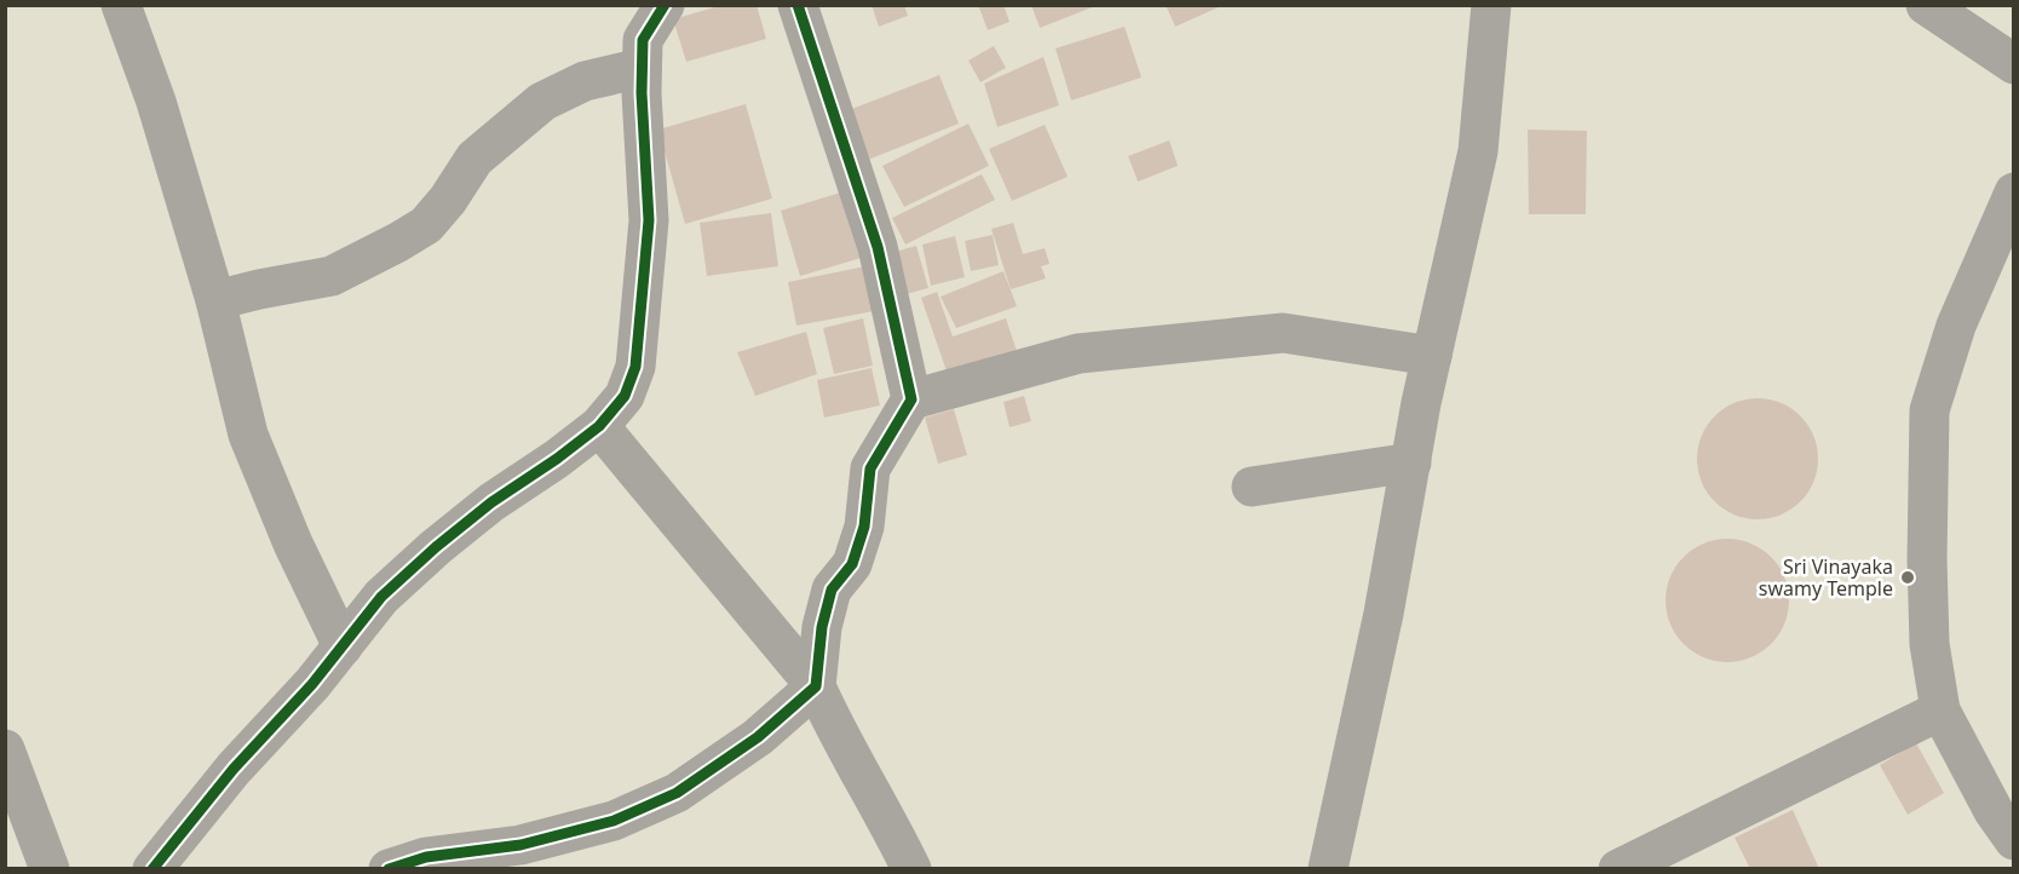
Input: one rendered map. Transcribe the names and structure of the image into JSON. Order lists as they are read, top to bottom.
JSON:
{
  "places": ["Sri Vinayaka swamy Temple"]
}
